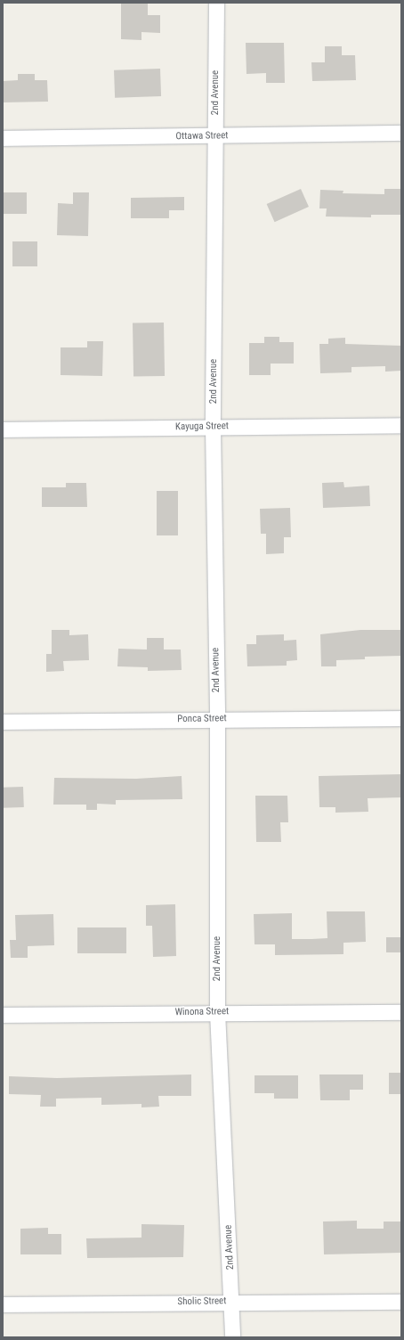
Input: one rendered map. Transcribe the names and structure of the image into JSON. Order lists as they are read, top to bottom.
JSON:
{
  "streets": {
    "street": [
      "2nd Avenue",
      "Ottawa Street",
      "Kayuga Street",
      "Ponca Street",
      "Winona Street",
      "Sholic Street"
    ]
  },
  "crossings": [
    ["2nd Avenue", "Ottawa Street"],
    ["2nd Avenue", "Kayuga Street"],
    ["2nd Avenue", "Ponca Street"],
    ["2nd Avenue", "Winona Street"],
    ["2nd Avenue", "Sholic Street"]
  ]
}
